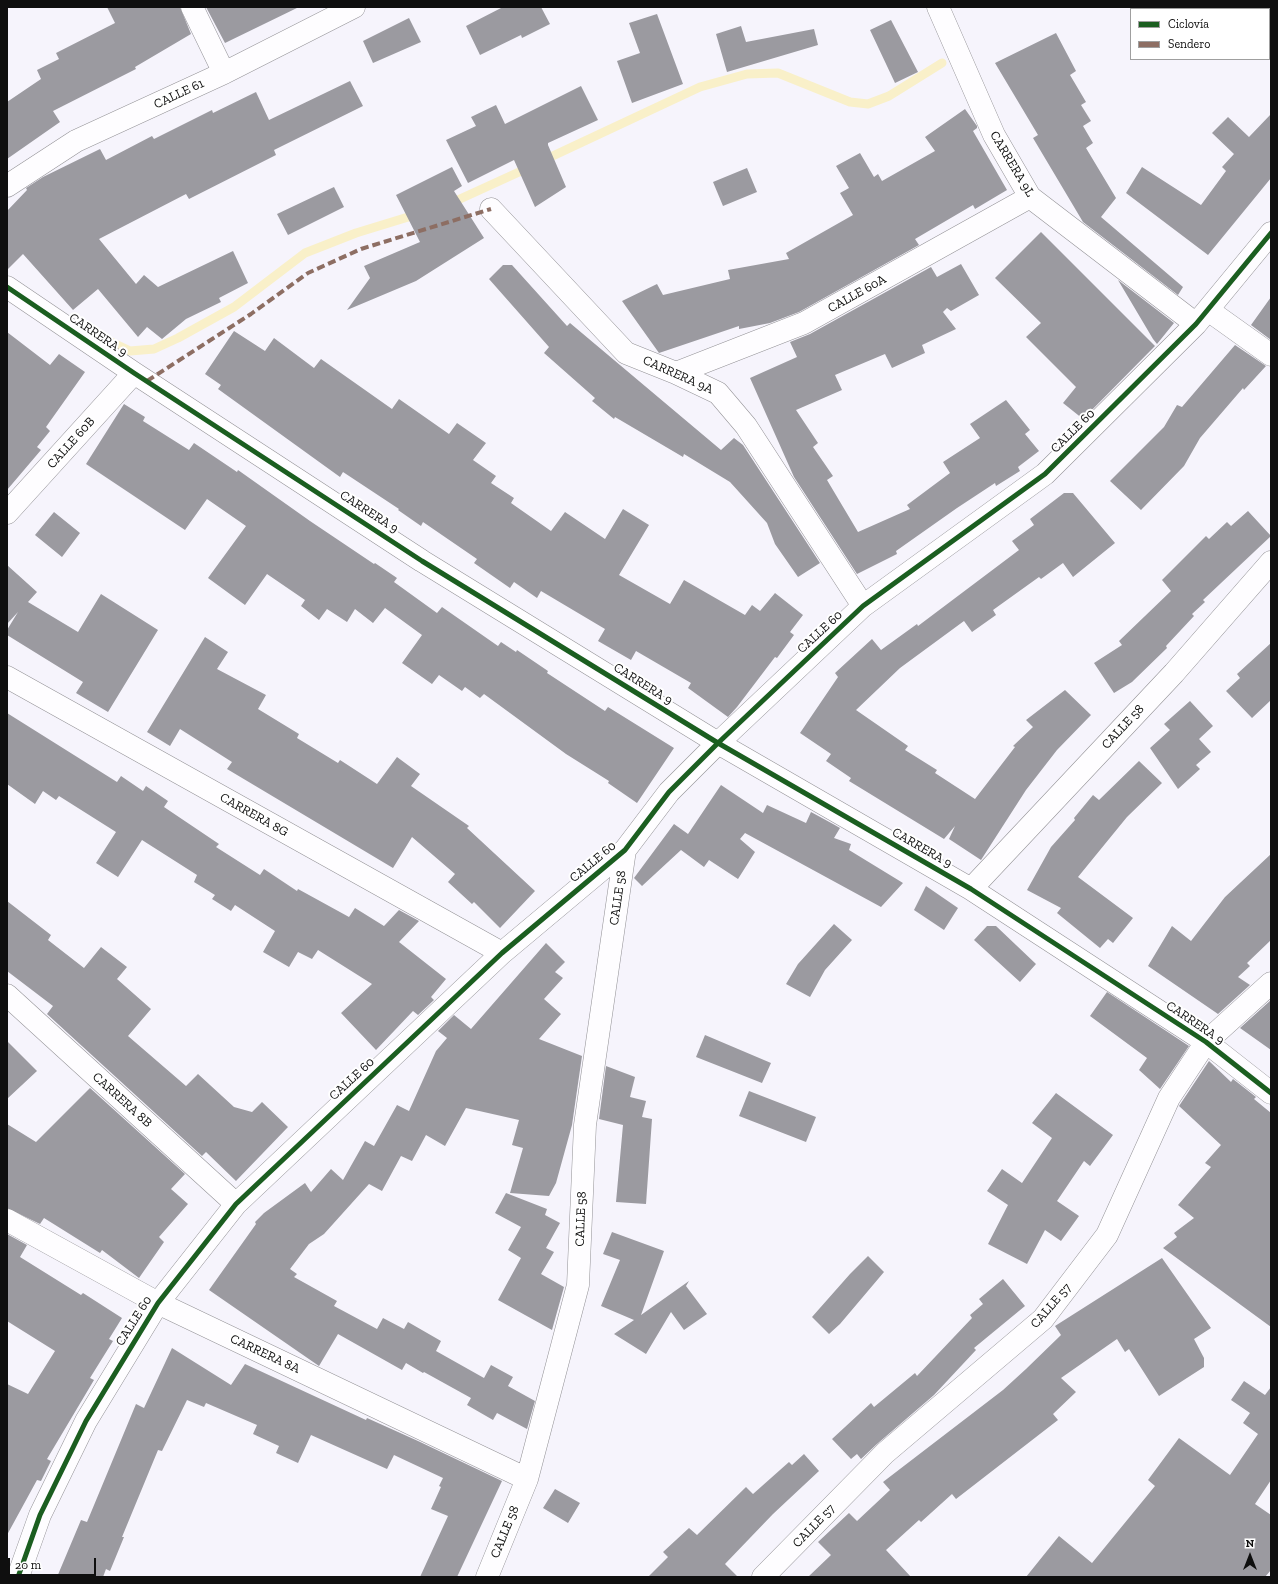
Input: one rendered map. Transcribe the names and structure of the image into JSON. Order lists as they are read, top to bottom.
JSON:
{
  "streets": {
    "street": [
      "CALLE 61",
      "CARRERA 9L",
      "CALLE 60A",
      "CARRERA 9",
      "CARRERA 9A",
      "CALLE 60",
      "CALLE 60B",
      "CALLE 58",
      "CARRERA 8G",
      "CARRERA 8B",
      "CALLE 57",
      "CARRERA 8A"
    ]
  },
  "crossings": [
    ["CARRERA 9L", "CALLE 60A"],
    ["CARRERA 9L", "CALLE 60"],
    ["CALLE 60A", "CARRERA 9A"],
    ["CARRERA 9", "CALLE 60"],
    ["CARRERA 9", "CALLE 60B"],
    ["CARRERA 9", "CALLE 58"],
    ["CARRERA 9", "CALLE 57"],
    ["CARRERA 9A", "CALLE 60"],
    ["CALLE 60", "CALLE 58"],
    ["CALLE 60", "CARRERA 8G"],
    ["CALLE 60", "CARRERA 8B"],
    ["CALLE 60", "CARRERA 8A"],
    ["CALLE 58", "CARRERA 8A"]
  ],
  "legend": ["Ciclovía", "Sendero"],
  "scale_bar": "20 m",
  "north": "top"
}
